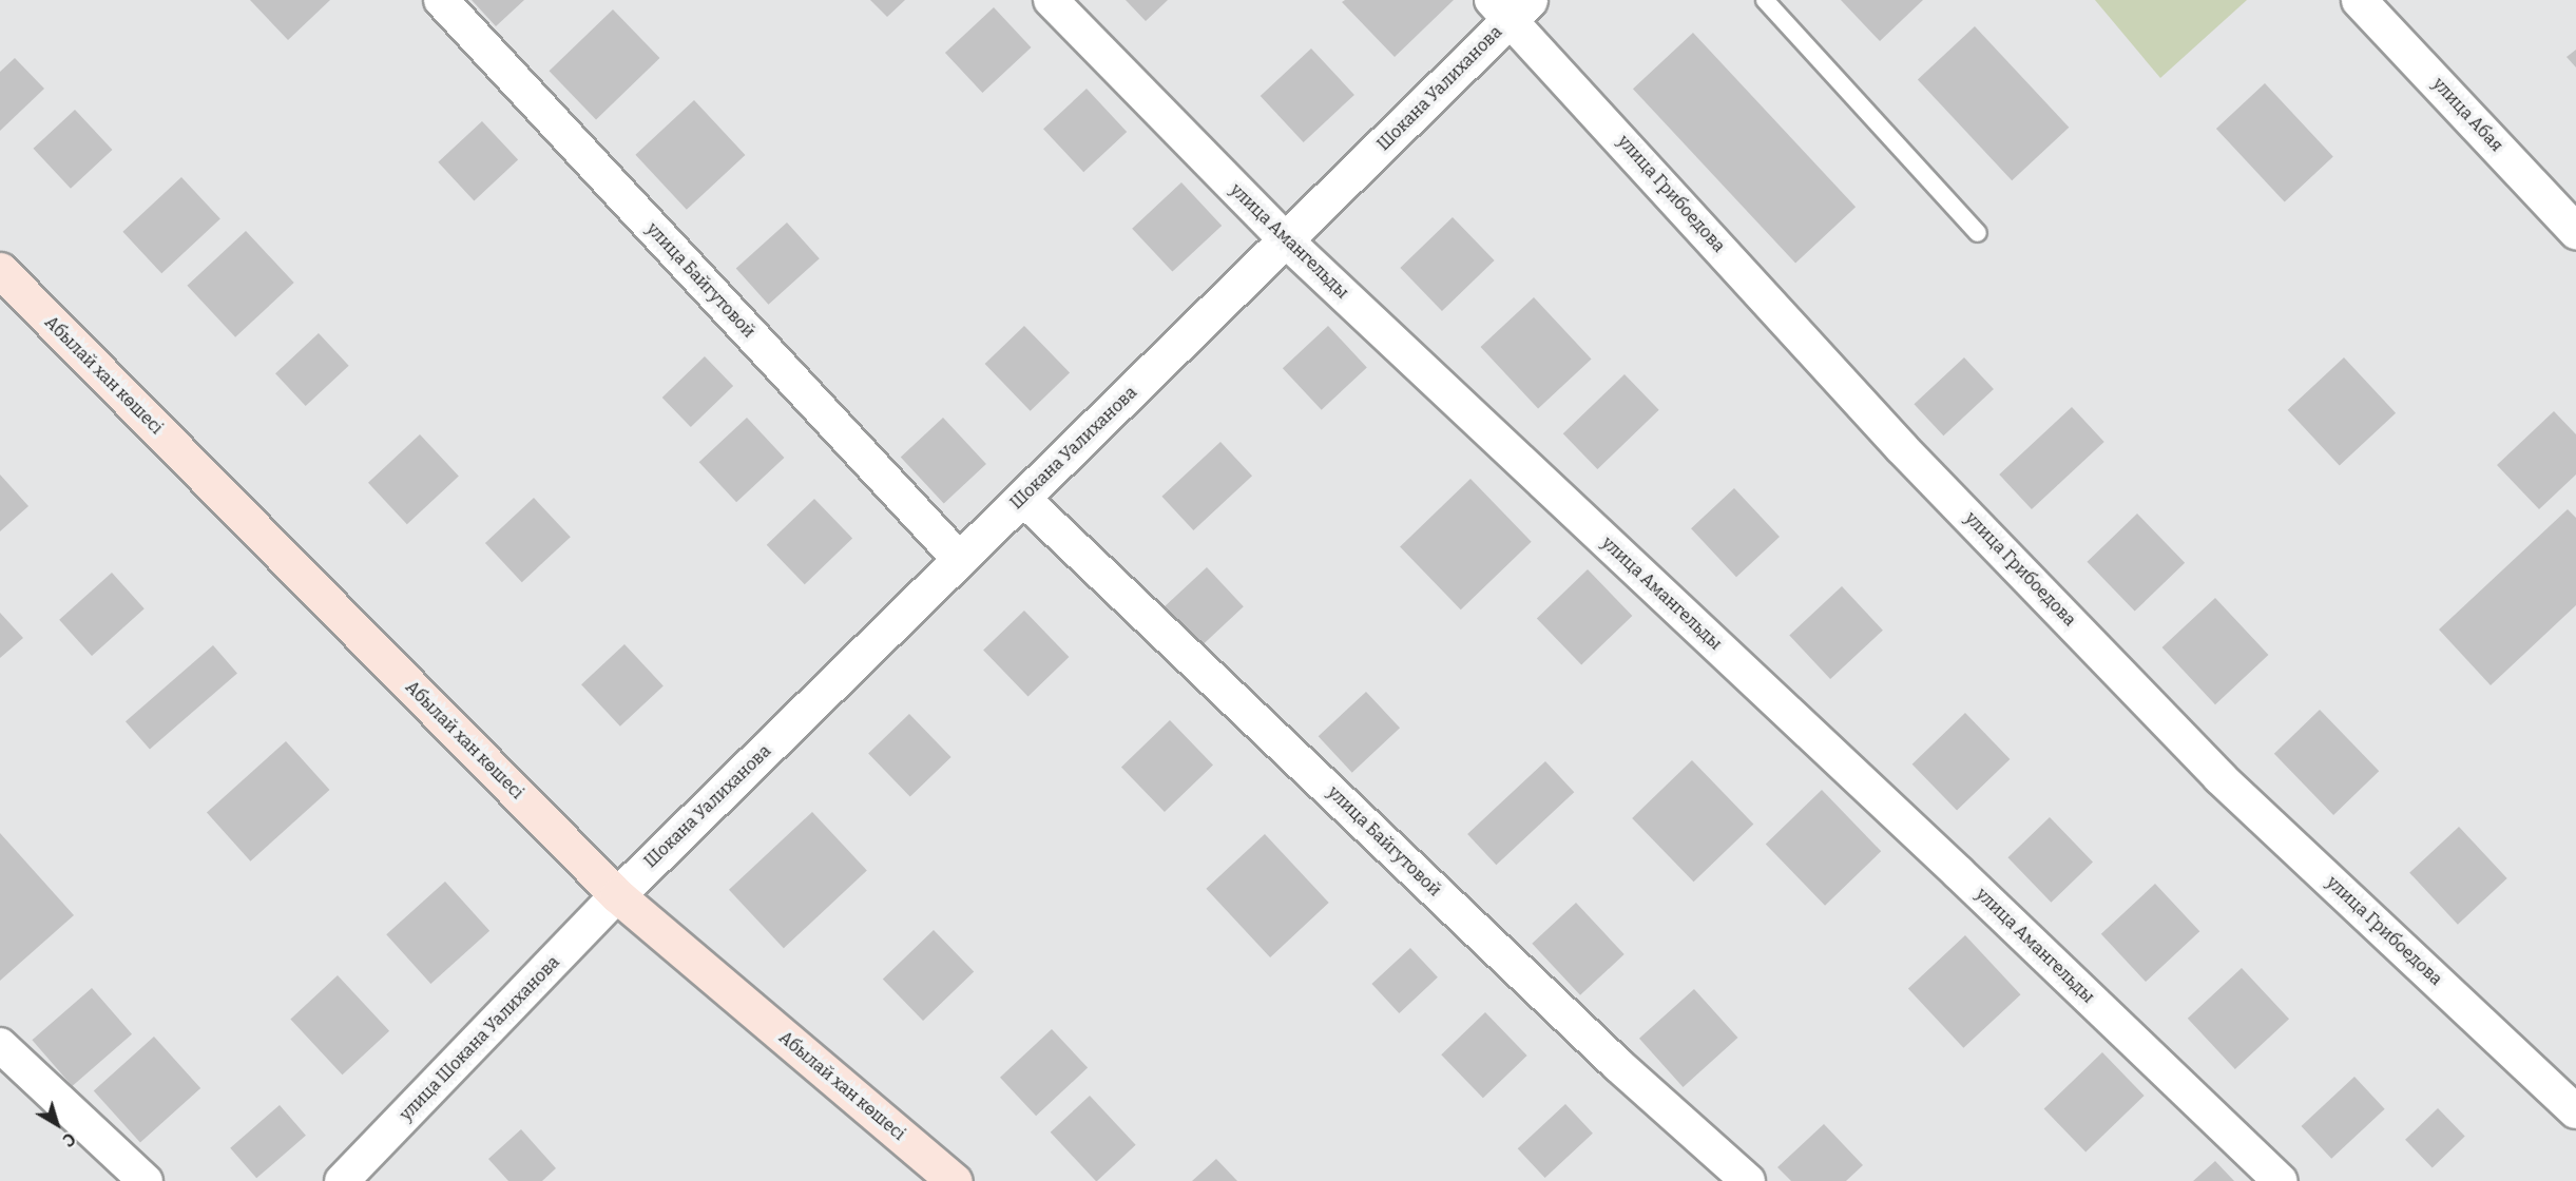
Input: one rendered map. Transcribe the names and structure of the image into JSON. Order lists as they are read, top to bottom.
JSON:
{
  "streets": {
    "main road": ["Абылай хан көшесі"],
    "street": [
      "Шокана Уалиханова",
      "улица Абая",
      "улица Грибоедова",
      "улица Амангельды",
      "улица Байгутовой",
      "улица Шокана Уалиханова"
    ]
  },
  "crossings": [
    ["Шокана Уалиханова", "улица Грибоедова"],
    ["Шокана Уалиханова", "улица Амангельды"],
    ["Шокана Уалиханова", "улица Байгутовой"],
    ["Шокана Уалиханова", "Абылай хан көшесі"],
    ["Шокана Уалиханова", "улица Шокана Уалиханова"],
    ["Абылай хан көшесі", "улица Шокана Уалиханова"]
  ],
  "north": "bottom right"
}
